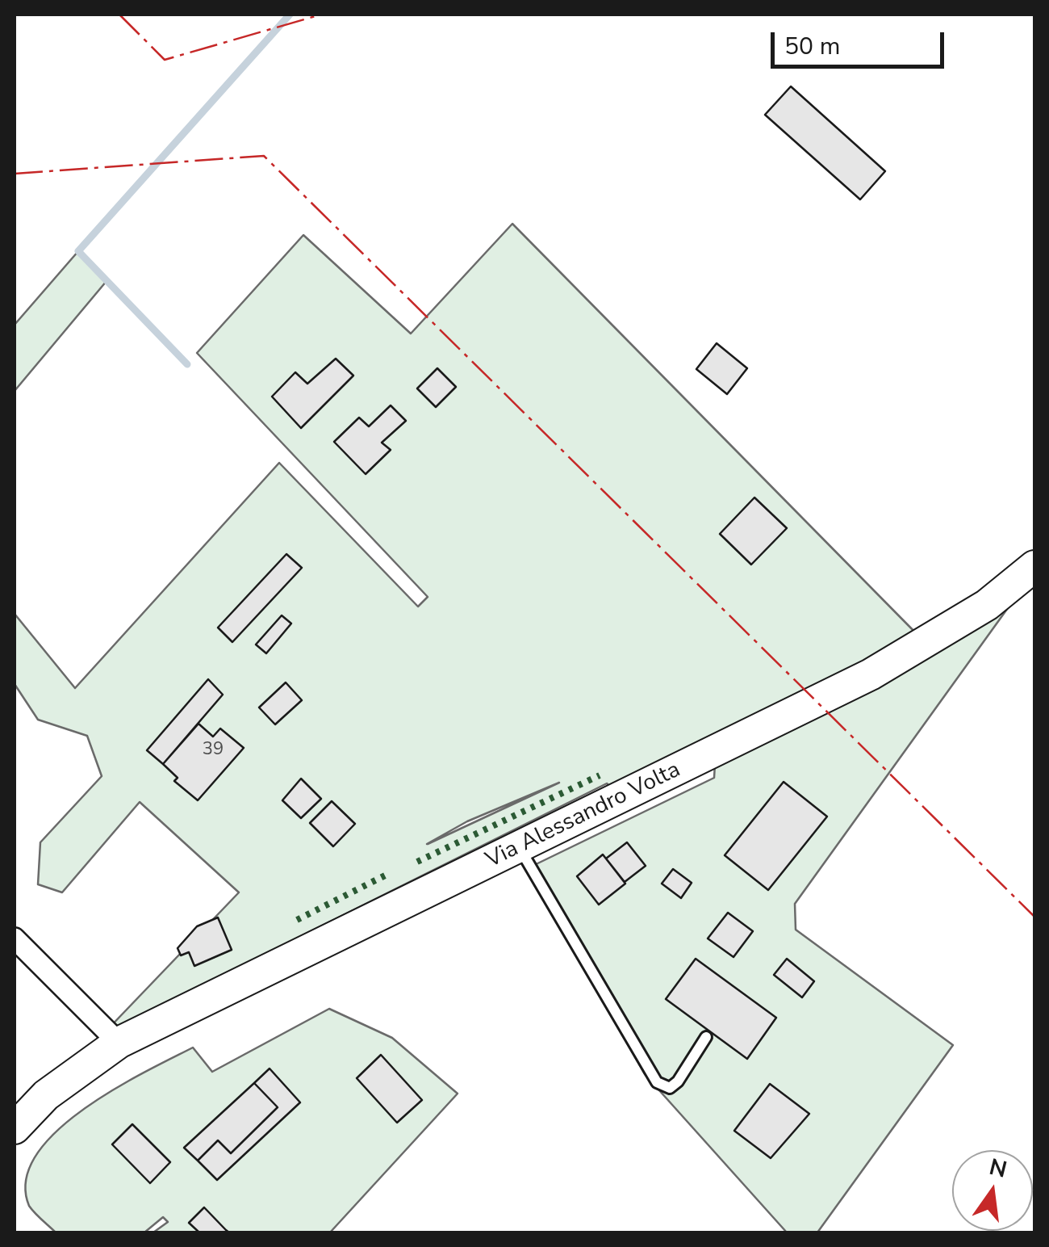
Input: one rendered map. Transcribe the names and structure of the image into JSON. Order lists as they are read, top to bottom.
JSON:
{
  "streets": {
    "street": ["Via Alessandro Volta"]
  },
  "house_numbers": ["39"],
  "scale_bar": "50 m",
  "north": "top"
}
